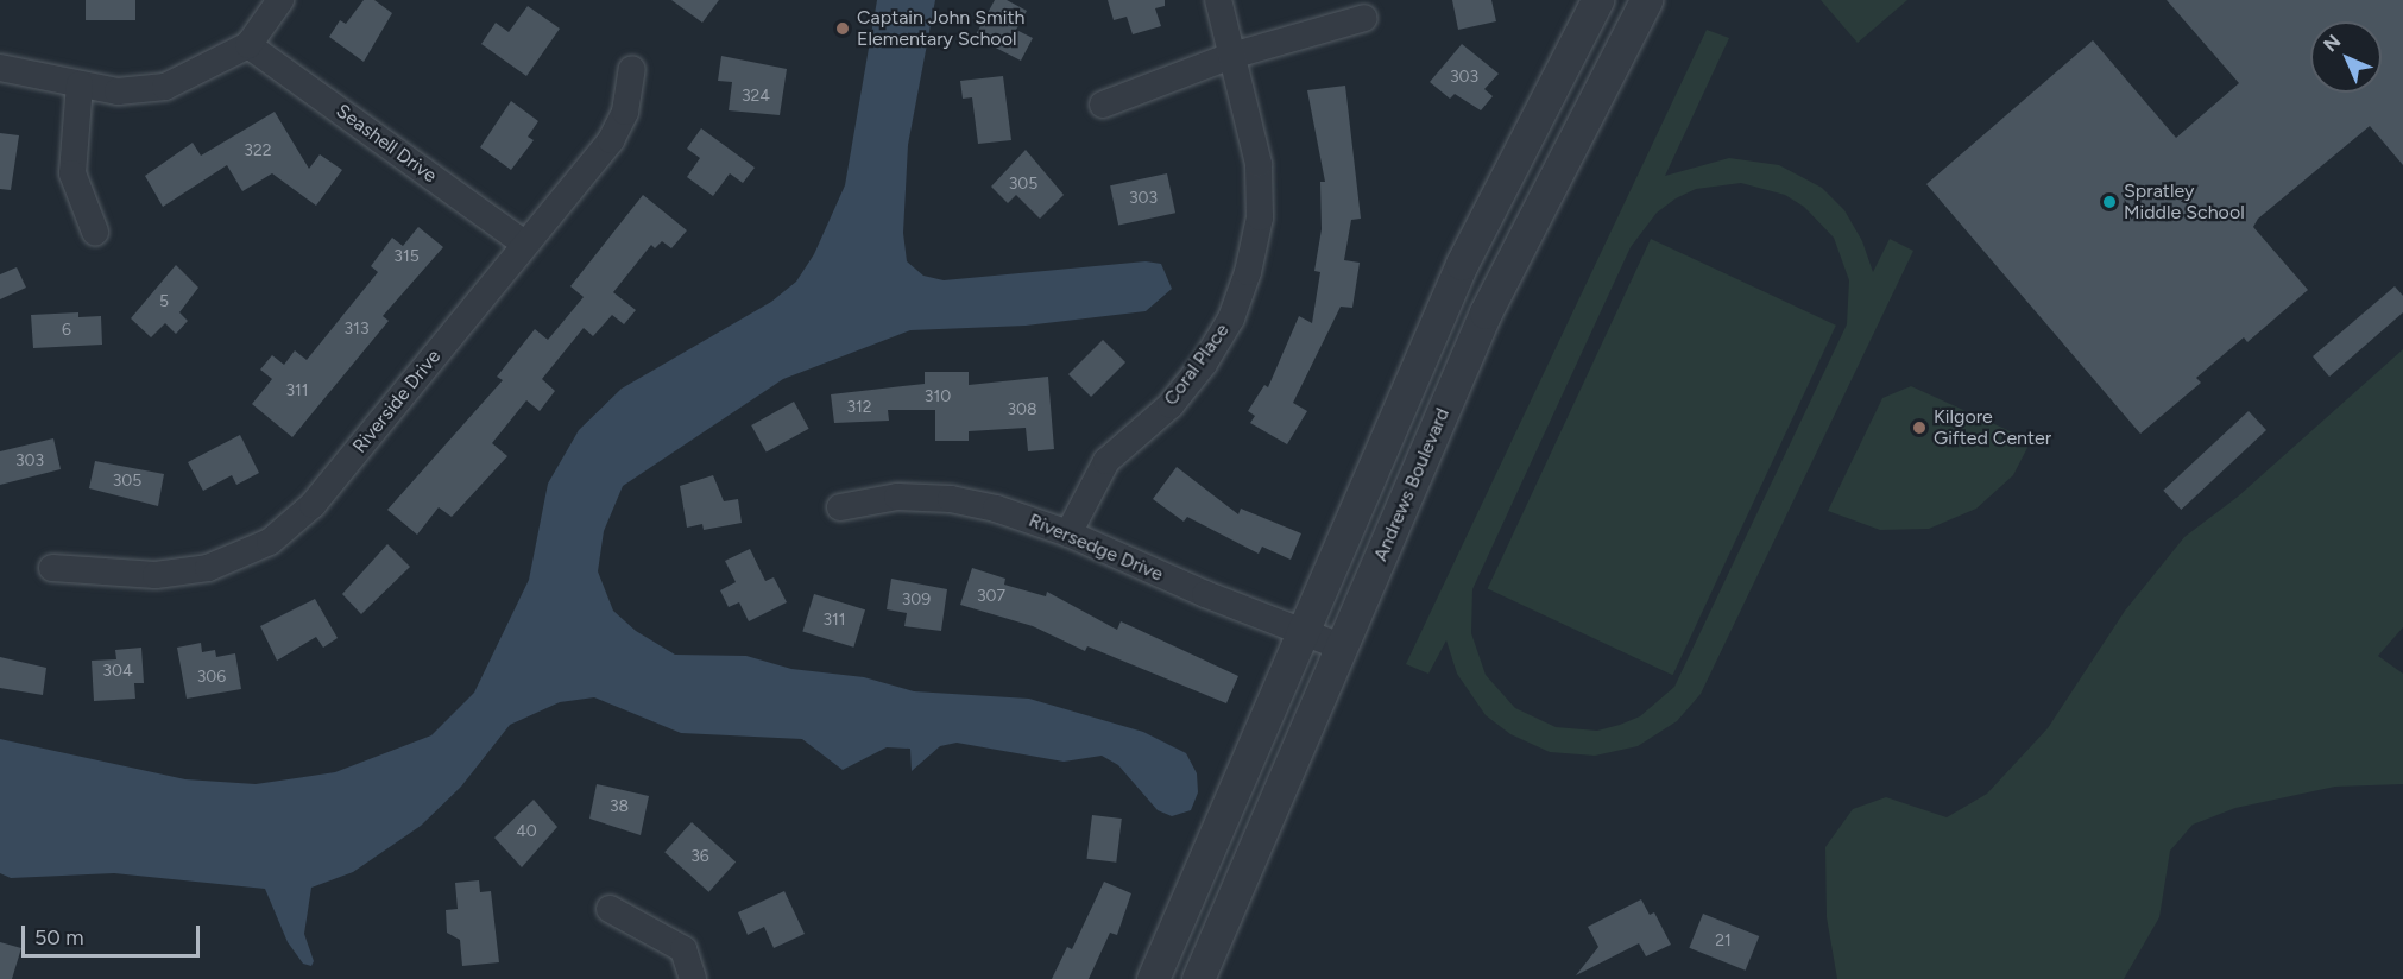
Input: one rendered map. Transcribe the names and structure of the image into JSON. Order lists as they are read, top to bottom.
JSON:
{
  "streets": {
    "street": [
      "Seashell Drive",
      "Coral Place",
      "Riverside Drive",
      "Andrews Boulevard",
      "Riversedge Drive"
    ]
  },
  "crossings": [
    ["Seashell Drive", "Riverside Drive"],
    ["Coral Place", "Riversedge Drive"],
    ["Andrews Boulevard", "Riversedge Drive"]
  ],
  "places": ["Captain John Smith Elementary School", "Spratley Middle School", "Kilgore Gifted Center"],
  "house_numbers": [
    "303",
    "324",
    "322",
    "305",
    "303",
    "315",
    "5",
    "313",
    "6",
    "311",
    "310",
    "312",
    "308",
    "303",
    "305",
    "307",
    "309",
    "311",
    "304",
    "306",
    "38",
    "40",
    "36",
    "21"
  ],
  "scale_bar": "50 m",
  "north": "top left"
}
